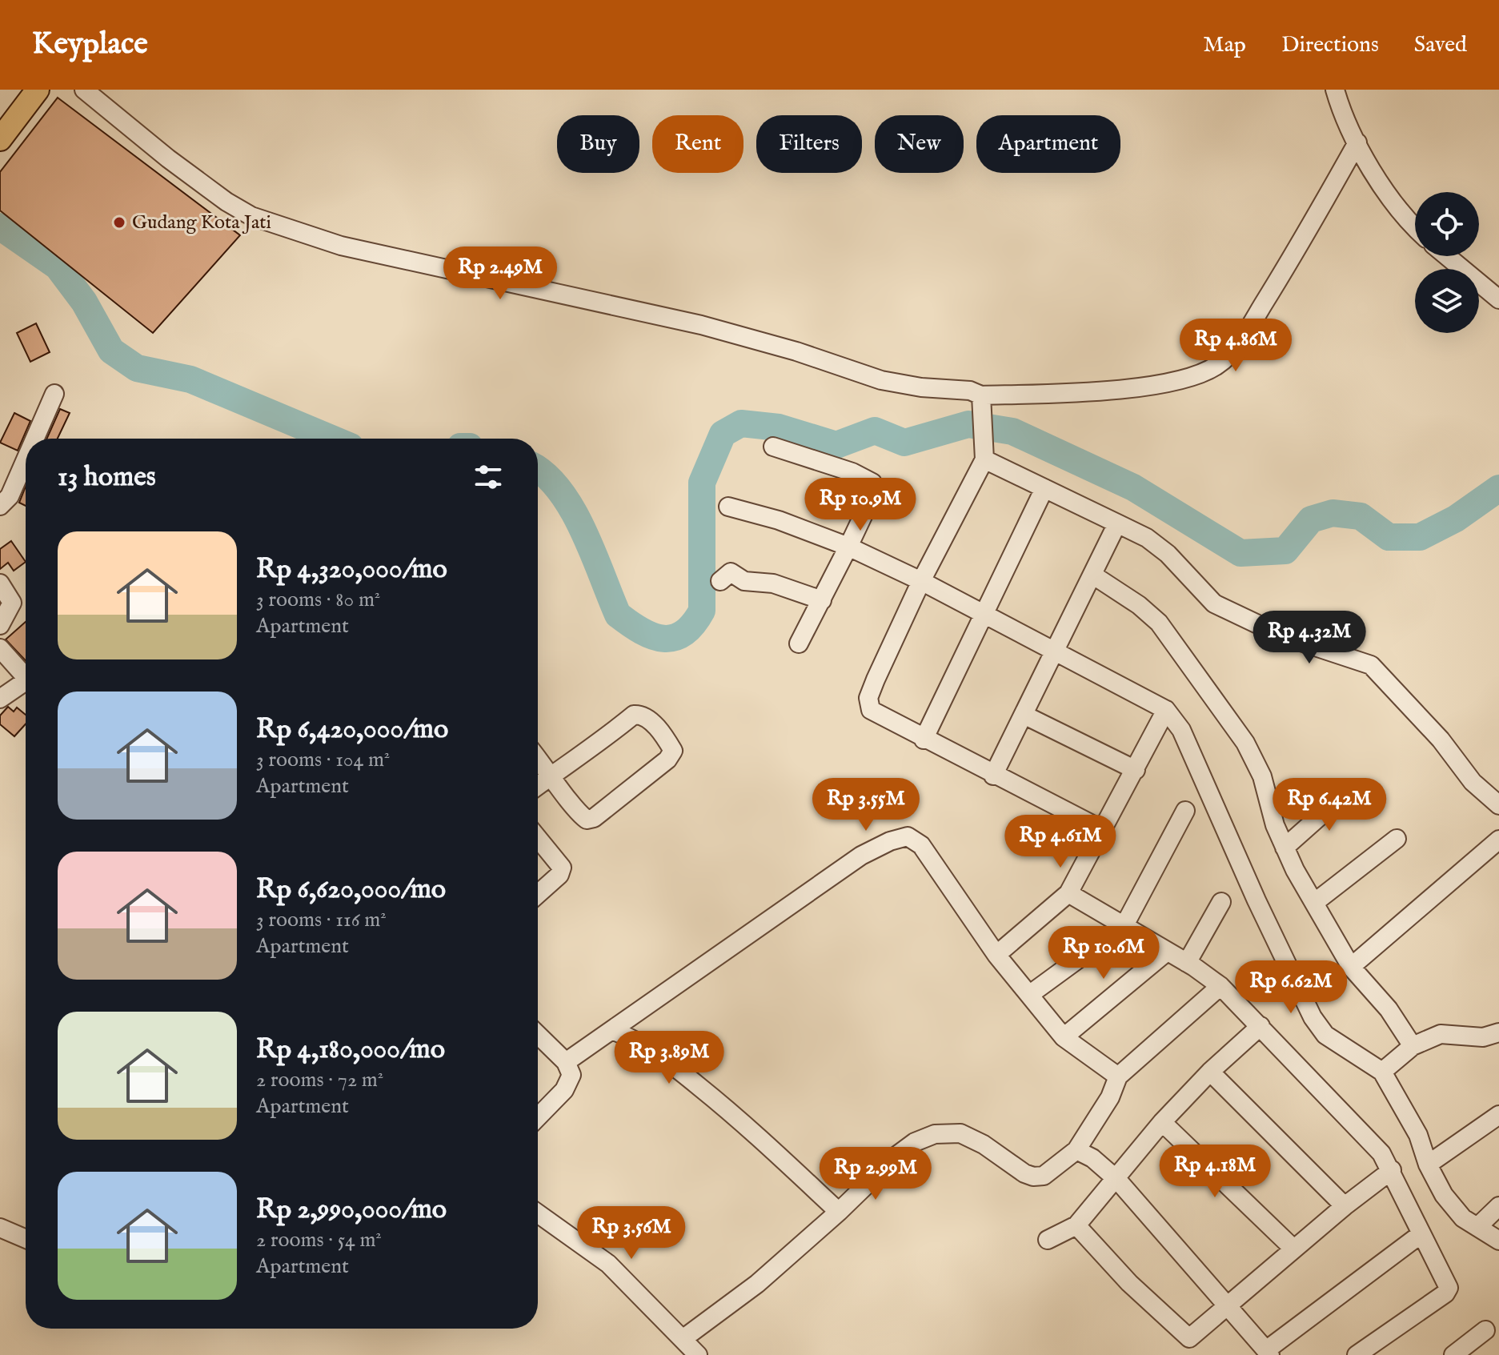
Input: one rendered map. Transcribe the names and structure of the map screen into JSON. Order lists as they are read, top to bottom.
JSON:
{
  "places": ["Gudang Kota Jati"],
  "page": {
    "header": "Keyplace",
    "nav": ["Map", "Directions", "Saved"],
    "chip": [
      "Buy",
      "Rent",
      "Filters",
      "New",
      "Apartment"
    ],
    "price": [
      "Rp 2.49M",
      "Rp 4.86M",
      "Rp 10.9M",
      "Rp 4.32M",
      "Rp 3.55M",
      "Rp 6.42M",
      "Rp 4.61M",
      "Rp 10.6M",
      "Rp 6.62M",
      "Rp 3.89M",
      "Rp 4.18M",
      "Rp 2.99M",
      "Rp 3.56M"
    ],
    "heading": "13 homes",
    "list": [
      {
        "name": "Rp 4,320,000/mo",
        "note": "3 rooms · 80 m² · Apartment"
      },
      {
        "name": "Rp 6,420,000/mo",
        "note": "3 rooms · 104 m² · Apartment"
      },
      {
        "name": "Rp 6,620,000/mo",
        "note": "3 rooms · 116 m² · Apartment"
      },
      {
        "name": "Rp 4,180,000/mo",
        "note": "2 rooms · 72 m² · Apartment"
      },
      {
        "name": "Rp 2,990,000/mo",
        "note": "2 rooms · 54 m² · Apartment"
      }
    ]
  }
}
